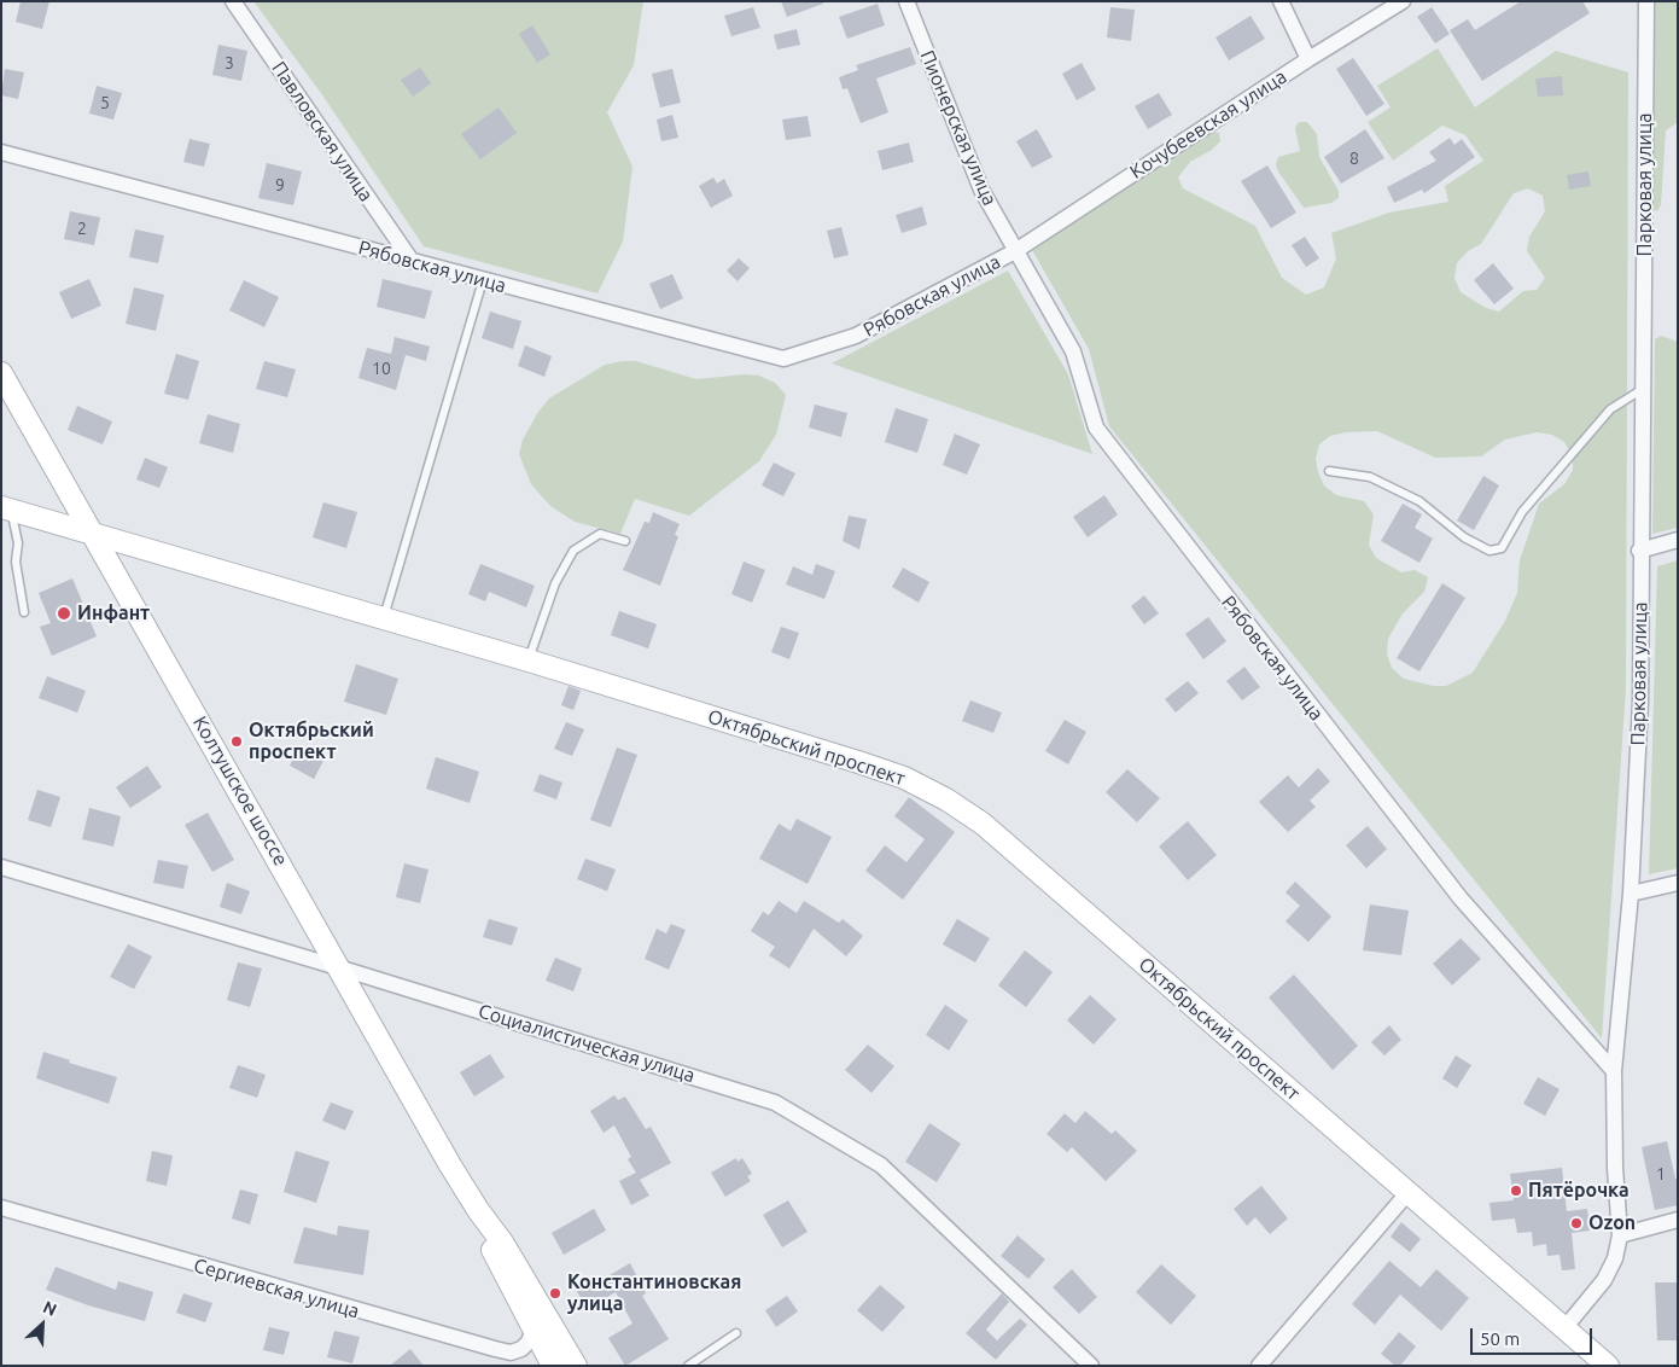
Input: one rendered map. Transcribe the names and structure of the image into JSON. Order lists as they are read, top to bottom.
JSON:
{
  "streets": {
    "street": [
      "Кочубеевская улица",
      "Пионерская улица",
      "Павловская улица",
      "Парковая улица",
      "Рябовская улица",
      "Октябрьский проспект",
      "Колтушское шоссе",
      "Социалистическая улица",
      "Сергиевская улица"
    ]
  },
  "crossings": [
    ["Кочубеевская улица", "Пионерская улица"],
    ["Кочубеевская улица", "Рябовская улица"],
    ["Пионерская улица", "Рябовская улица"],
    ["Павловская улица", "Рябовская улица"],
    ["Парковая улица", "Рябовская улица"],
    ["Парковая улица", "Октябрьский проспект"],
    ["Октябрьский проспект", "Колтушское шоссе"],
    ["Колтушское шоссе", "Социалистическая улица"],
    ["Колтушское шоссе", "Сергиевская улица"]
  ],
  "places": [
    "Инфант",
    "Октябрьский проспект",
    "Пятёрочка",
    "Ozon",
    "Константиновская улица"
  ],
  "house_numbers": [
    "3",
    "5",
    "8",
    "9",
    "2",
    "10",
    "1"
  ],
  "scale_bar": "50 m",
  "north": "top right"
}
